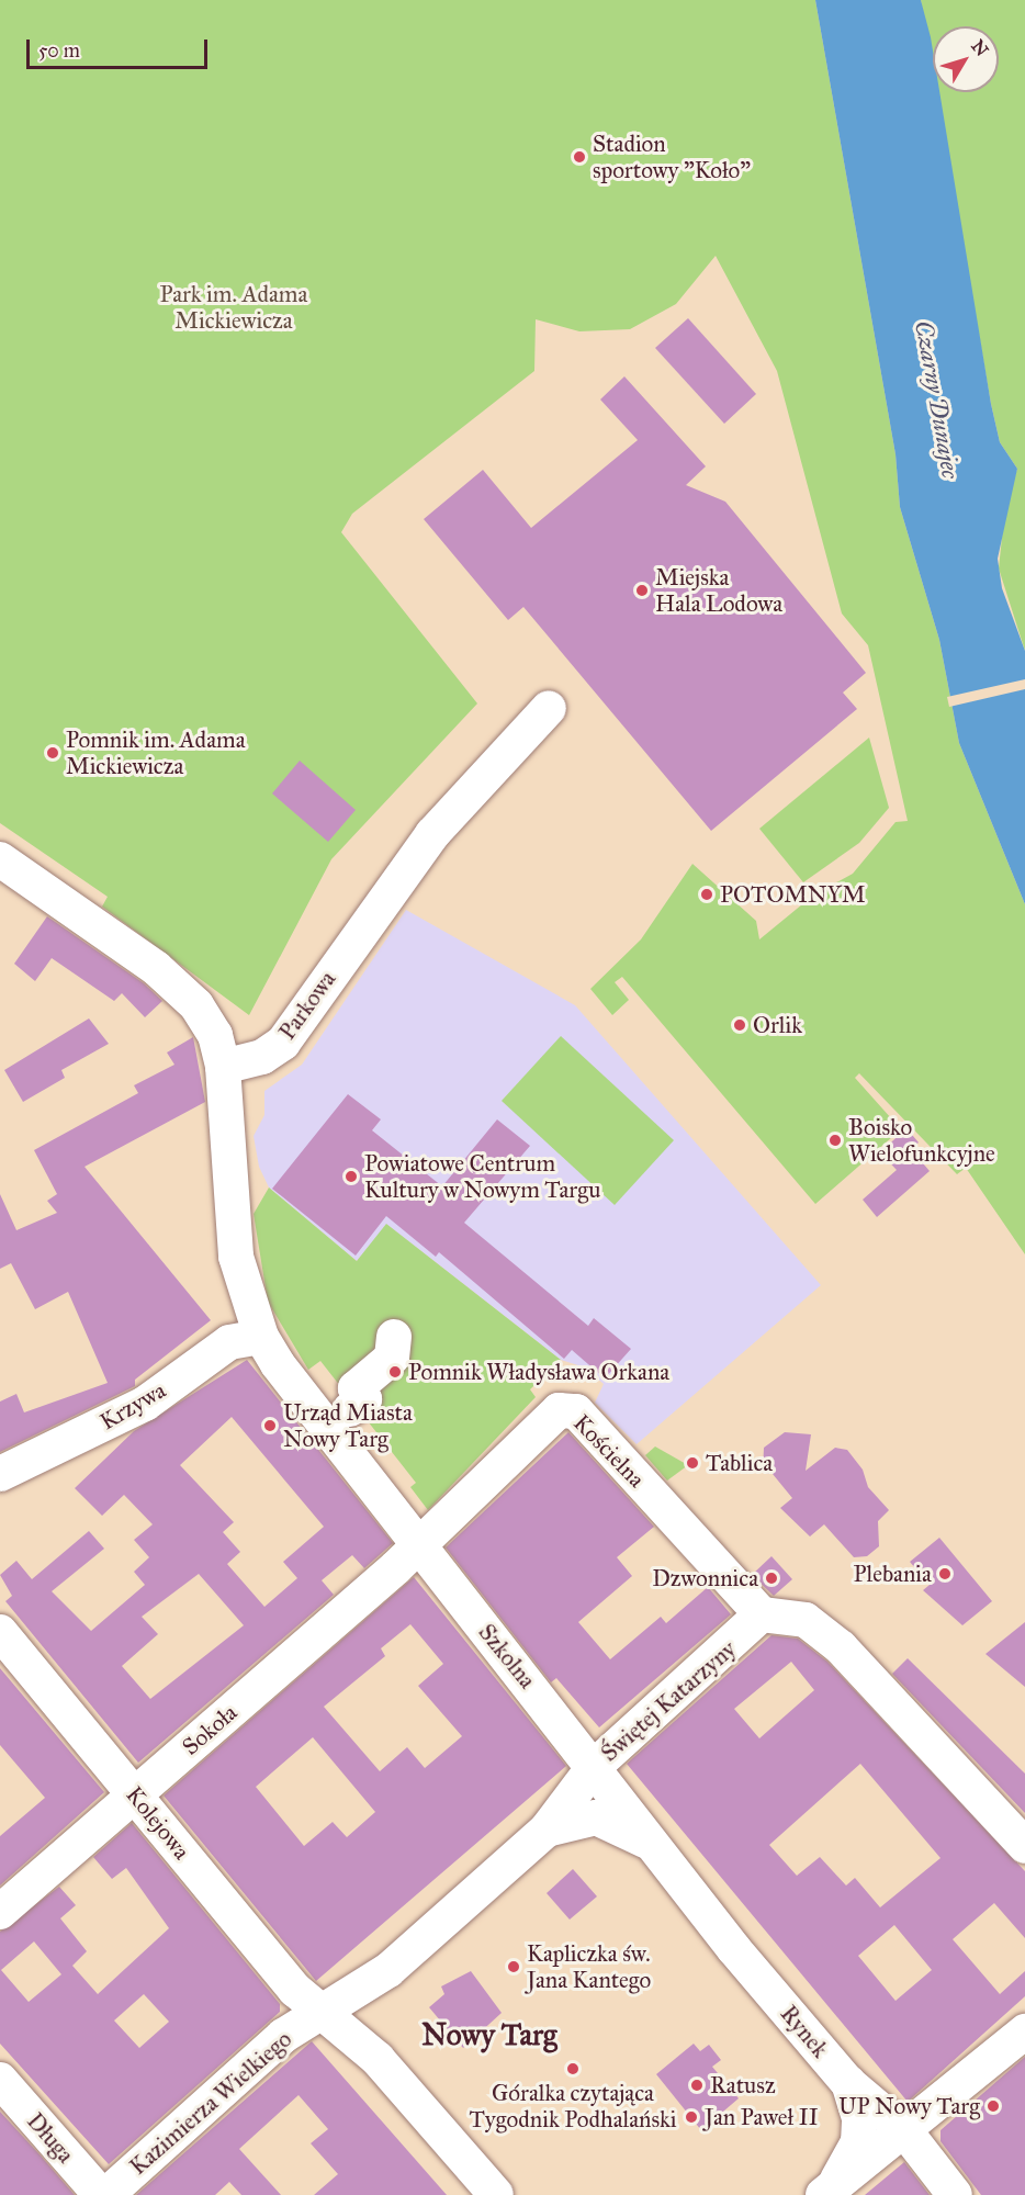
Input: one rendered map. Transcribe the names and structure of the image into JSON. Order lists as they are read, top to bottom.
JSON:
{
  "streets": {
    "street": [
      "Parkowa",
      "Krzywa",
      "Kościelna",
      "Szkolna",
      "Świętej Katarzyny",
      "Sokoła",
      "Kolejowa",
      "Rynek",
      "Kazimierza Wielkiego",
      "Długa"
    ]
  },
  "crossings": [
    ["Parkowa", "Szkolna"],
    ["Krzywa", "Szkolna"],
    ["Kościelna", "Szkolna"],
    ["Kościelna", "Świętej Katarzyny"],
    ["Kościelna", "Sokoła"],
    ["Szkolna", "Świętej Katarzyny"],
    ["Szkolna", "Sokoła"],
    ["Szkolna", "Rynek"],
    ["Świętej Katarzyny", "Rynek"],
    ["Sokoła", "Kolejowa"],
    ["Kolejowa", "Rynek"],
    ["Kolejowa", "Kazimierza Wielkiego"],
    ["Rynek", "Kazimierza Wielkiego"],
    ["Kazimierza Wielkiego", "Długa"]
  ],
  "districts": ["Nowy Targ"],
  "water": ["Czarny Dunajec"],
  "parks": ["Park im. Adama Mickiewicza"],
  "places": [
    "Stadion sportowy \"Koło\"",
    "Miejska Hala Lodowa",
    "Pomnik im. Adama Mickiewicza",
    "POTOMNYM",
    "Orlik",
    "Boisko Wielofunkcyjne",
    "Powiatowe Centrum Kultury w Nowym Targu",
    "Pomnik Władysława Orkana",
    "Urząd Miasta Nowy Targ",
    "Tablica",
    "Plebania",
    "Dzwonnica",
    "Kapliczka św. Jana Kantego",
    "Góralka czytająca Tygodnik Podhalański",
    "Ratusz",
    "UP Nowy Targ",
    "Jan Paweł II"
  ],
  "scale_bar": "50 m",
  "north": "top right"
}
